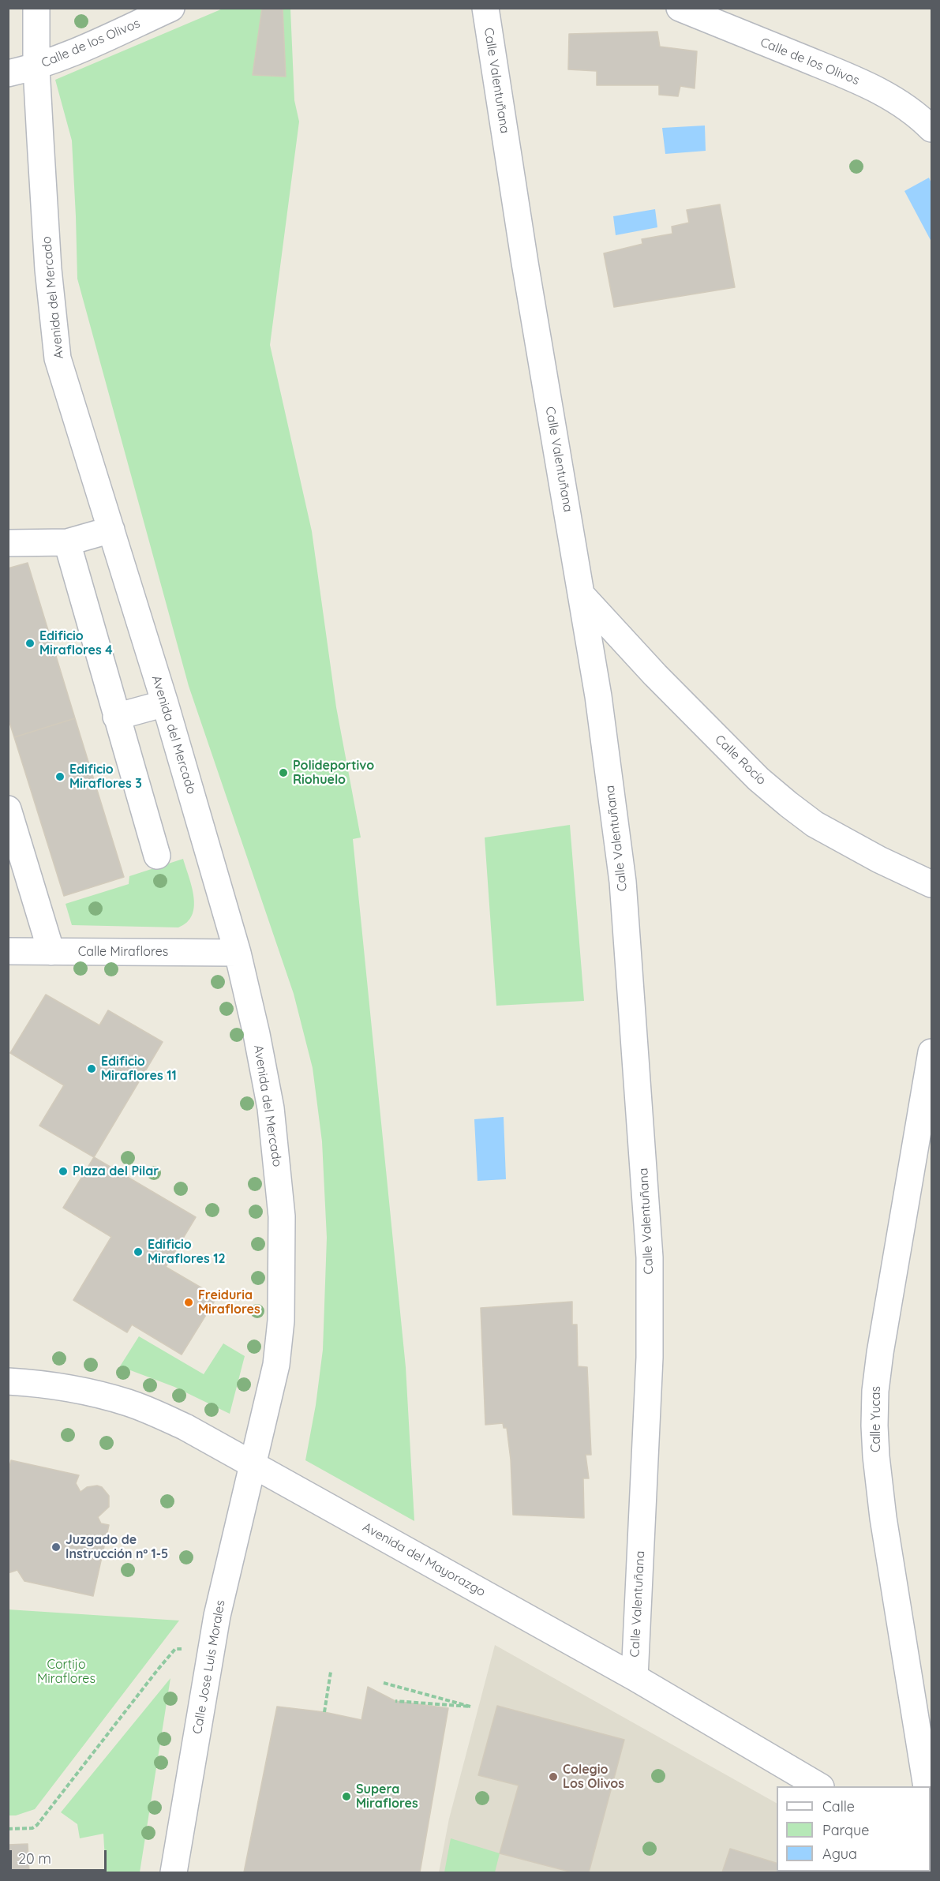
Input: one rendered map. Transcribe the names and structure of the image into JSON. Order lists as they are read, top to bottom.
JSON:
{
  "streets": {
    "street": [
      "Calle de los Olivos",
      "Calle Valentuñana",
      "Avenida del Mercado",
      "Calle Rocío",
      "Calle Miraflores",
      "Calle Yucas",
      "Avenida del Mayorazgo",
      "Calle Jose Luis Morales"
    ]
  },
  "crossings": [
    ["Calle de los Olivos", "Avenida del Mercado"],
    ["Calle Valentuñana", "Calle Rocío"],
    ["Calle Valentuñana", "Avenida del Mayorazgo"],
    ["Avenida del Mercado", "Calle Miraflores"],
    ["Avenida del Mercado", "Avenida del Mayorazgo"],
    ["Avenida del Mercado", "Calle Jose Luis Morales"],
    ["Avenida del Mayorazgo", "Calle Jose Luis Morales"]
  ],
  "parks": ["Cortijo Miraflores"],
  "places": [
    "Edificio Miraflores 4",
    "Polideportivo Riohuelo",
    "Edificio Miraflores 3",
    "Edificio Miraflores 11",
    "Plaza del Pilar",
    "Edificio Miraflores 12",
    "Freiduria Miraflores",
    "Juzgado de Instrucción nº 1-5",
    "Colegio Los Olivos",
    "Supera Miraflores"
  ],
  "legend": ["Calle", "Parque", "Agua"],
  "scale_bar": "20 m"
}
